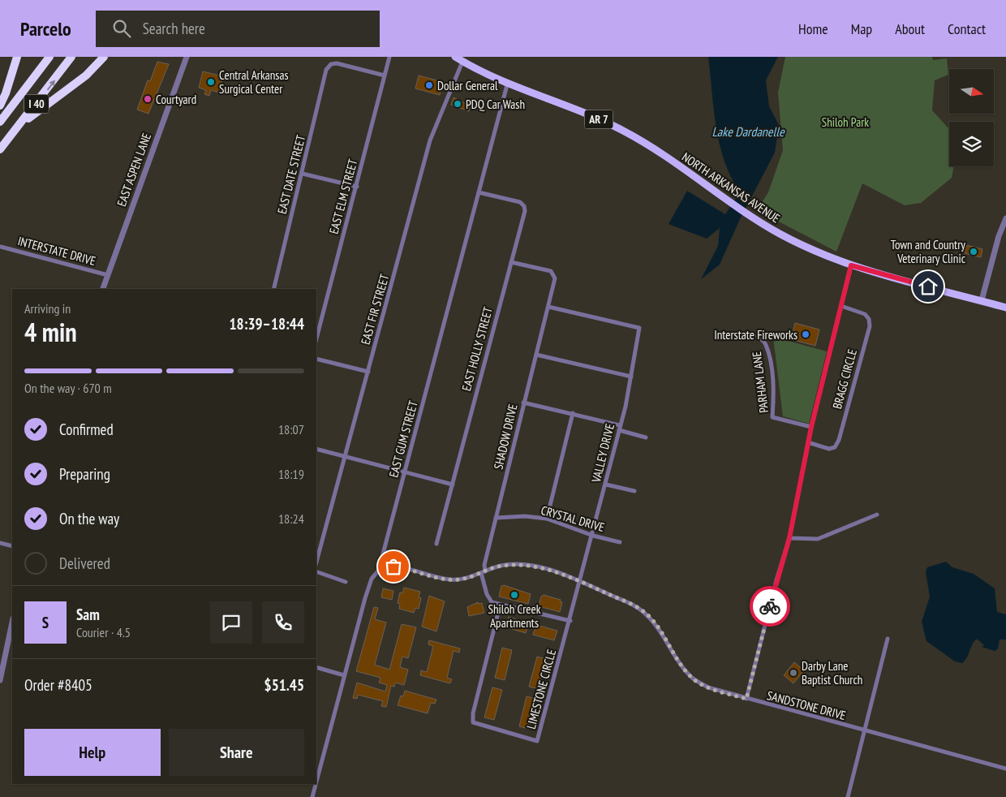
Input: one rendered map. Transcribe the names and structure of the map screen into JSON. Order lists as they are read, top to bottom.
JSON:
{
  "streets": {
    "highway": ["I 40"],
    "main road": ["AR 7", "NORTH ARKANSAS AVENUE"],
    "street": [
      "EAST ASPEN LANE",
      "EAST DATE STREET",
      "EAST ELM STREET",
      "INTERSTATE DRIVE",
      "EAST FIR STREET",
      "EAST HOLLY STREET",
      "BRAGG CIRCLE",
      "PARHAM LANE",
      "SHADOW DRIVE",
      "EAST GUM STREET",
      "VALLEY DRIVE",
      "CRYSTAL DRIVE",
      "LIMESTONE CIRCLE",
      "SANDSTONE DRIVE"
    ]
  },
  "crossings": [
    ["EAST ASPEN LANE", "INTERSTATE DRIVE"],
    ["EAST DATE STREET", "EAST ELM STREET"],
    ["NORTH ARKANSAS AVENUE", "EAST FIR STREET"],
    ["NORTH ARKANSAS AVENUE", "EAST GUM STREET"],
    ["EAST HOLLY STREET", "SHADOW DRIVE"],
    ["EAST HOLLY STREET", "EAST GUM STREET"],
    ["SHADOW DRIVE", "VALLEY DRIVE"],
    ["SHADOW DRIVE", "CRYSTAL DRIVE"],
    ["SHADOW DRIVE", "LIMESTONE CIRCLE"],
    ["SHADOW DRIVE", "SANDSTONE DRIVE"],
    ["EAST GUM STREET", "SANDSTONE DRIVE"],
    ["VALLEY DRIVE", "CRYSTAL DRIVE"],
    ["VALLEY DRIVE", "LIMESTONE CIRCLE"],
    ["VALLEY DRIVE", "SANDSTONE DRIVE"],
    ["LIMESTONE CIRCLE", "SANDSTONE DRIVE"]
  ],
  "water": ["Lake Dardanelle"],
  "parks": ["Shiloh Park"],
  "places": [
    "Central Arkansas Surgical Center",
    "Dollar General",
    "Courtyard",
    "PDQ Car Wash",
    "Town and Country Veterinary Clinic",
    "Interstate Fireworks",
    "Shiloh Creek Apartments",
    "Darby Lane Baptist Church"
  ],
  "north": "right",
  "page": {
    "header": "Parcelo",
    "search": "Search here",
    "nav": [
      "Home",
      "Map",
      "About",
      "Contact"
    ],
    "heading": ["4 min", "Arriving in", "18:39–18:44"],
    "panel": [
      "Sam",
      "Courier · 4.5",
      "Order #8405",
      "$51.45"
    ],
    "bar": "On the way · 670 m",
    "list": [
      ["Confirmed", "18:07"],
      ["Preparing", "18:19"],
      ["On the way", "18:24"],
      "Delivered"
    ],
    "round": "S",
    "buttons": ["Help", "Share"]
  }
}
